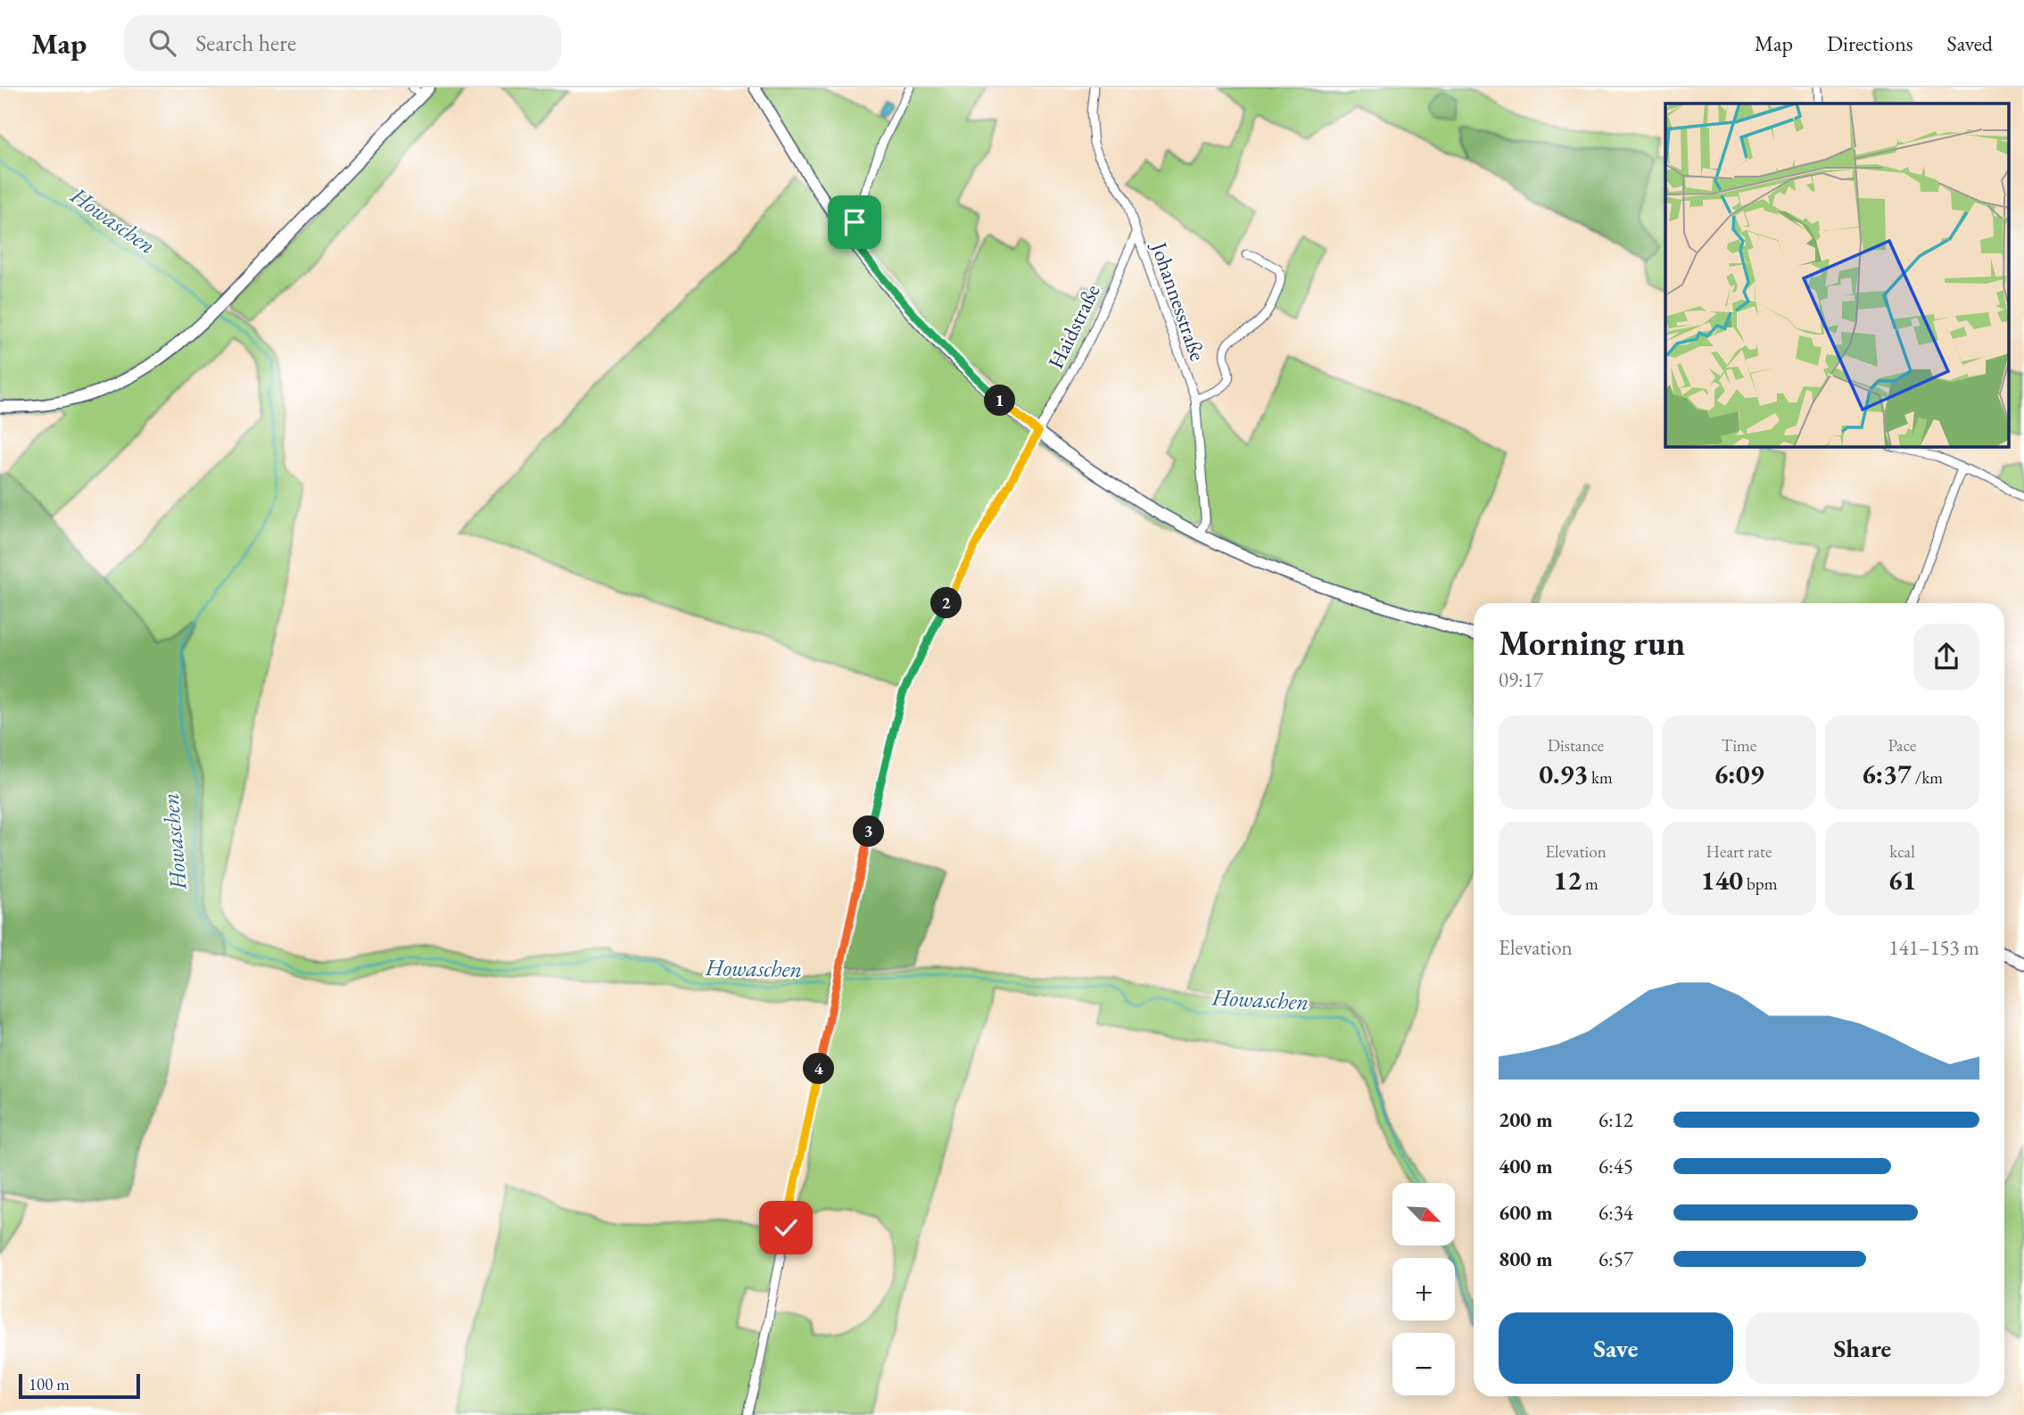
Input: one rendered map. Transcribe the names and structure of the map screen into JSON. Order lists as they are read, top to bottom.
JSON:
{
  "streets": {
    "street": ["Johannesstraße", "Haidstraße"]
  },
  "crossings": [
    ["Johannesstraße", "Haidstraße"]
  ],
  "water": ["Howaschen"],
  "scale_bar": "100 m",
  "north": "bottom right",
  "page": {
    "header": "Map",
    "search": "Search here",
    "nav": ["Map", "Directions", "Saved"],
    "pins": [
      "1",
      "2",
      "3",
      "4"
    ],
    "heading": ["Morning run", "09:17"],
    "stats": [
      ["Distance", "0.93 km"],
      ["Time", "6:09"],
      ["Pace", "6:37 /km"],
      ["Elevation", "12 m"],
      ["Heart rate", "140 bpm"],
      ["kcal", "61"]
    ],
    "chart": ["Elevation", "141–153 m"],
    "list": [
      {
        "name": "200 m",
        "note": "6:12"
      },
      {
        "name": "400 m",
        "note": "6:45"
      },
      {
        "name": "600 m",
        "note": "6:34"
      },
      {
        "name": "800 m",
        "note": "6:57"
      }
    ],
    "map_buttons": ["+", "−"],
    "buttons": ["Save", "Share"],
    "scale": "100 m"
  }
}
